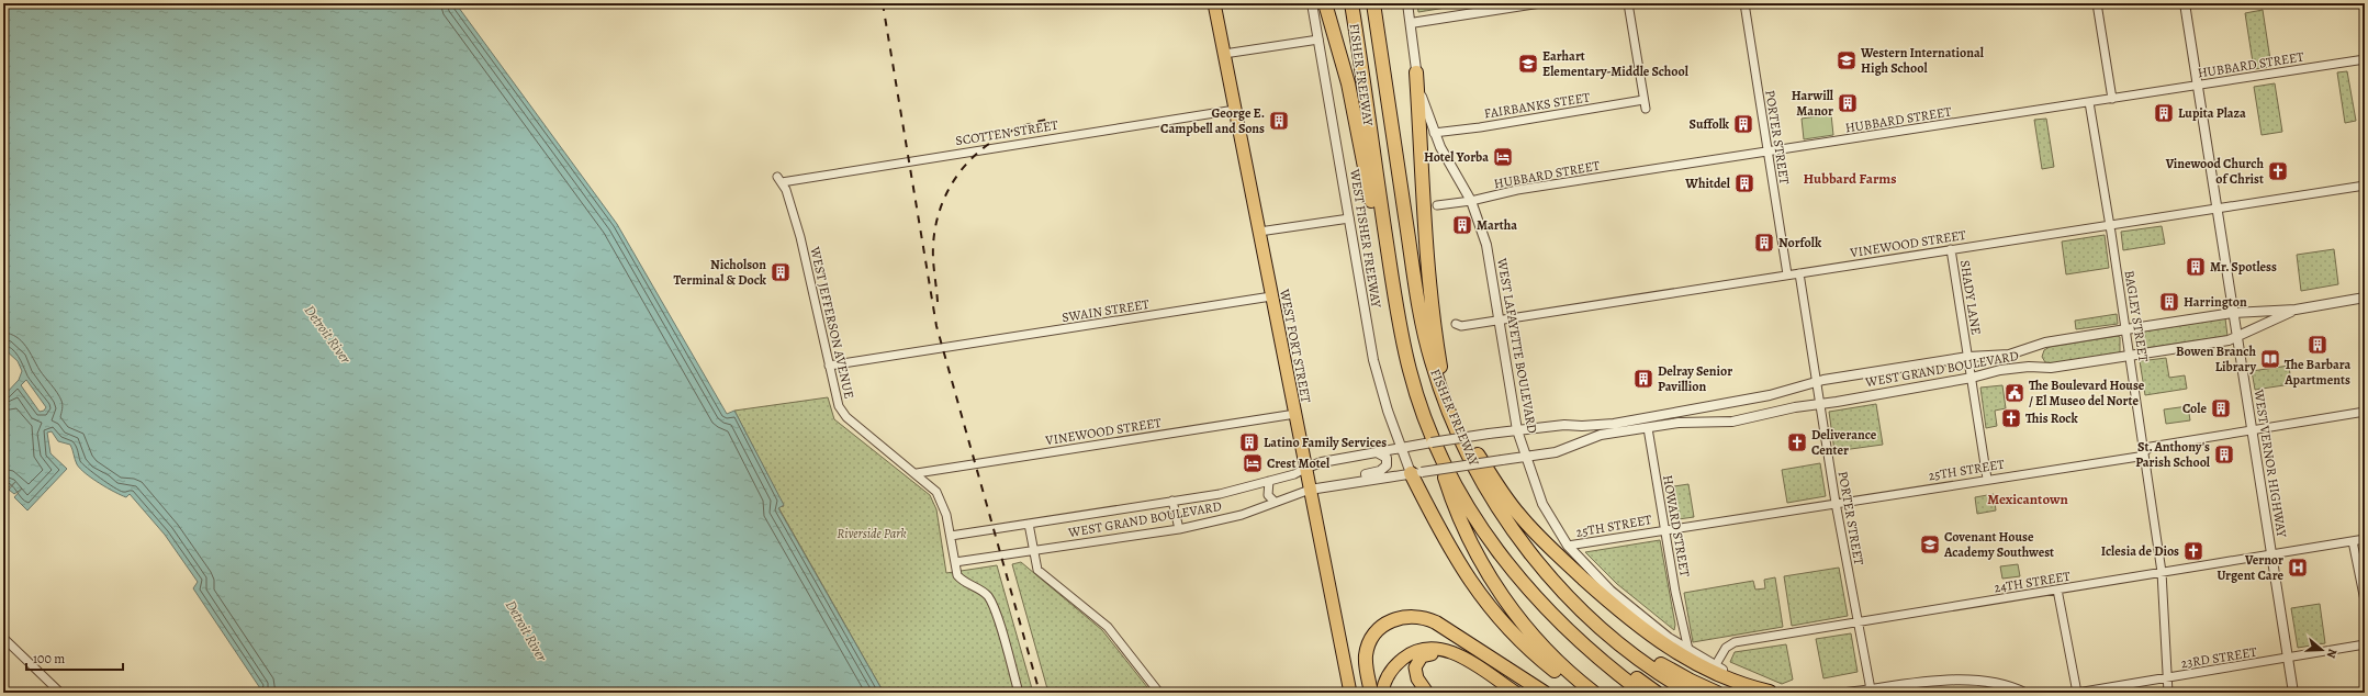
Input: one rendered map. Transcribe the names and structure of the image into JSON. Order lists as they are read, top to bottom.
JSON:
{
  "streets": {
    "highway": ["FISHER FREEWAY"],
    "main road": ["WEST FORT STREET"],
    "street": [
      "HUBBARD STREET",
      "FAIRBANKS STEET",
      "SCOTTEN STREET",
      "PORTER STREET",
      "WEST FISHER FREEWAY",
      "VINEWOOD STREET",
      "SHADY LANE",
      "SWAIN STREET",
      "BAGLEY STREET",
      "WEST JEFFERSON AVENUE",
      "WEST LAFAYETTE BOULEVARD",
      "WEST GRAND BOULEVARD",
      "WEST VERNOR HIGHWAY",
      "25TH STREET",
      "HOWARD STREET",
      "24TH STREET",
      "23RD STREET"
    ]
  },
  "crossings": [
    ["HUBBARD STREET", "PORTER STREET"],
    ["HUBBARD STREET", "BAGLEY STREET"],
    ["HUBBARD STREET", "WEST LAFAYETTE BOULEVARD"],
    ["HUBBARD STREET", "WEST VERNOR HIGHWAY"],
    ["FAIRBANKS STEET", "WEST LAFAYETTE BOULEVARD"],
    ["SCOTTEN STREET", "WEST JEFFERSON AVENUE"],
    ["SCOTTEN STREET", "WEST FORT STREET"],
    ["PORTER STREET", "VINEWOOD STREET"],
    ["PORTER STREET", "WEST GRAND BOULEVARD"],
    ["PORTER STREET", "25TH STREET"],
    ["PORTER STREET", "24TH STREET"],
    ["WEST FISHER FREEWAY", "WEST GRAND BOULEVARD"],
    ["VINEWOOD STREET", "SHADY LANE"],
    ["VINEWOOD STREET", "BAGLEY STREET"],
    ["VINEWOOD STREET", "WEST JEFFERSON AVENUE"],
    ["VINEWOOD STREET", "WEST FORT STREET"],
    ["VINEWOOD STREET", "WEST LAFAYETTE BOULEVARD"],
    ["VINEWOOD STREET", "WEST VERNOR HIGHWAY"],
    ["SHADY LANE", "WEST GRAND BOULEVARD"],
    ["SHADY LANE", "25TH STREET"],
    ["SWAIN STREET", "WEST JEFFERSON AVENUE"],
    ["SWAIN STREET", "WEST FORT STREET"],
    ["BAGLEY STREET", "WEST GRAND BOULEVARD"],
    ["BAGLEY STREET", "25TH STREET"],
    ["BAGLEY STREET", "24TH STREET"],
    ["BAGLEY STREET", "23RD STREET"],
    ["WEST JEFFERSON AVENUE", "WEST GRAND BOULEVARD"],
    ["WEST FORT STREET", "WEST GRAND BOULEVARD"],
    ["WEST LAFAYETTE BOULEVARD", "WEST GRAND BOULEVARD"],
    ["WEST LAFAYETTE BOULEVARD", "25TH STREET"],
    ["WEST LAFAYETTE BOULEVARD", "HOWARD STREET"],
    ["WEST LAFAYETTE BOULEVARD", "24TH STREET"],
    ["WEST GRAND BOULEVARD", "WEST VERNOR HIGHWAY"],
    ["WEST GRAND BOULEVARD", "HOWARD STREET"],
    ["WEST VERNOR HIGHWAY", "25TH STREET"],
    ["WEST VERNOR HIGHWAY", "24TH STREET"],
    ["WEST VERNOR HIGHWAY", "23RD STREET"],
    ["25TH STREET", "HOWARD STREET"]
  ],
  "districts": ["Hubbard Farms", "Mexicantown"],
  "water": ["Detroit River"],
  "parks": ["Riverside Park"],
  "places": {
    "school or university": ["Western International High School", "Earhart Elementary-Middle School", "Covenant House Academy Southwest"],
    "building": [
      "Harwill Manor",
      "Lupita Plaza",
      "George E. Campbell and Sons",
      "Suffolk",
      "Whitdel",
      "Martha",
      "Norfolk",
      "Mr. Spotless",
      "Nicholson Terminal & Dock",
      "Harrington",
      "The Barbara Apartments",
      "Delray Senior Pavillion",
      "Cole",
      "Latino Family Services",
      "St. Anthony's Parish School"
    ],
    "hotel": ["Hotel Yorba", "Crest Motel"],
    "church": [
      "Vinewood Church of Christ",
      "This Rock",
      "Deliverance Center",
      "Iclesia de Dios"
    ],
    "library": ["Bowen Branch Library"],
    "public building": ["The Boulevard House / El Museo del Norte"],
    "hospital": ["Vernor Urgent Care"]
  },
  "scale_bar": "100 m",
  "north": "right"
}
